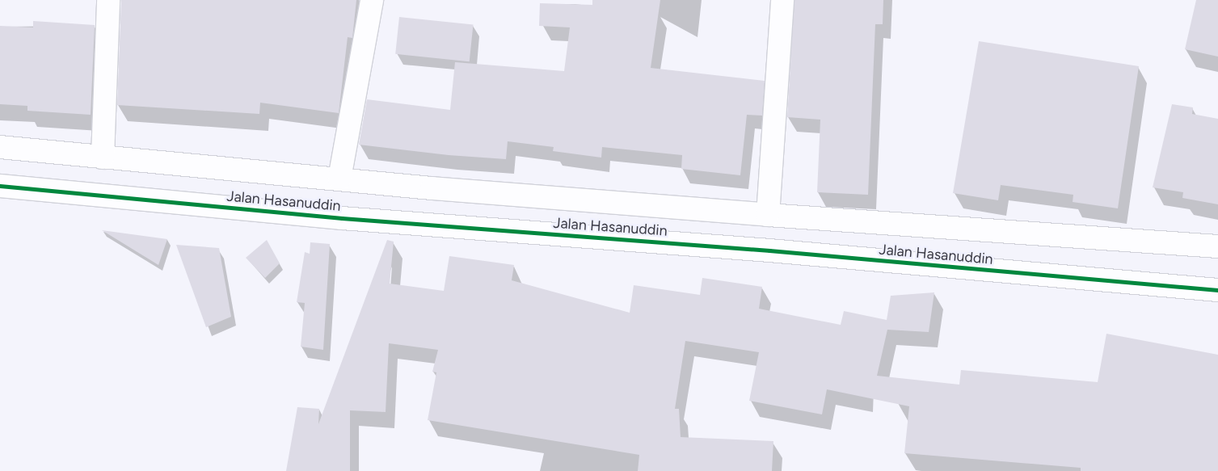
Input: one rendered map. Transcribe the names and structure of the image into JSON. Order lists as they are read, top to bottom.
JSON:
{
  "streets": {
    "street": ["Jalan Hasanuddin"]
  }
}
